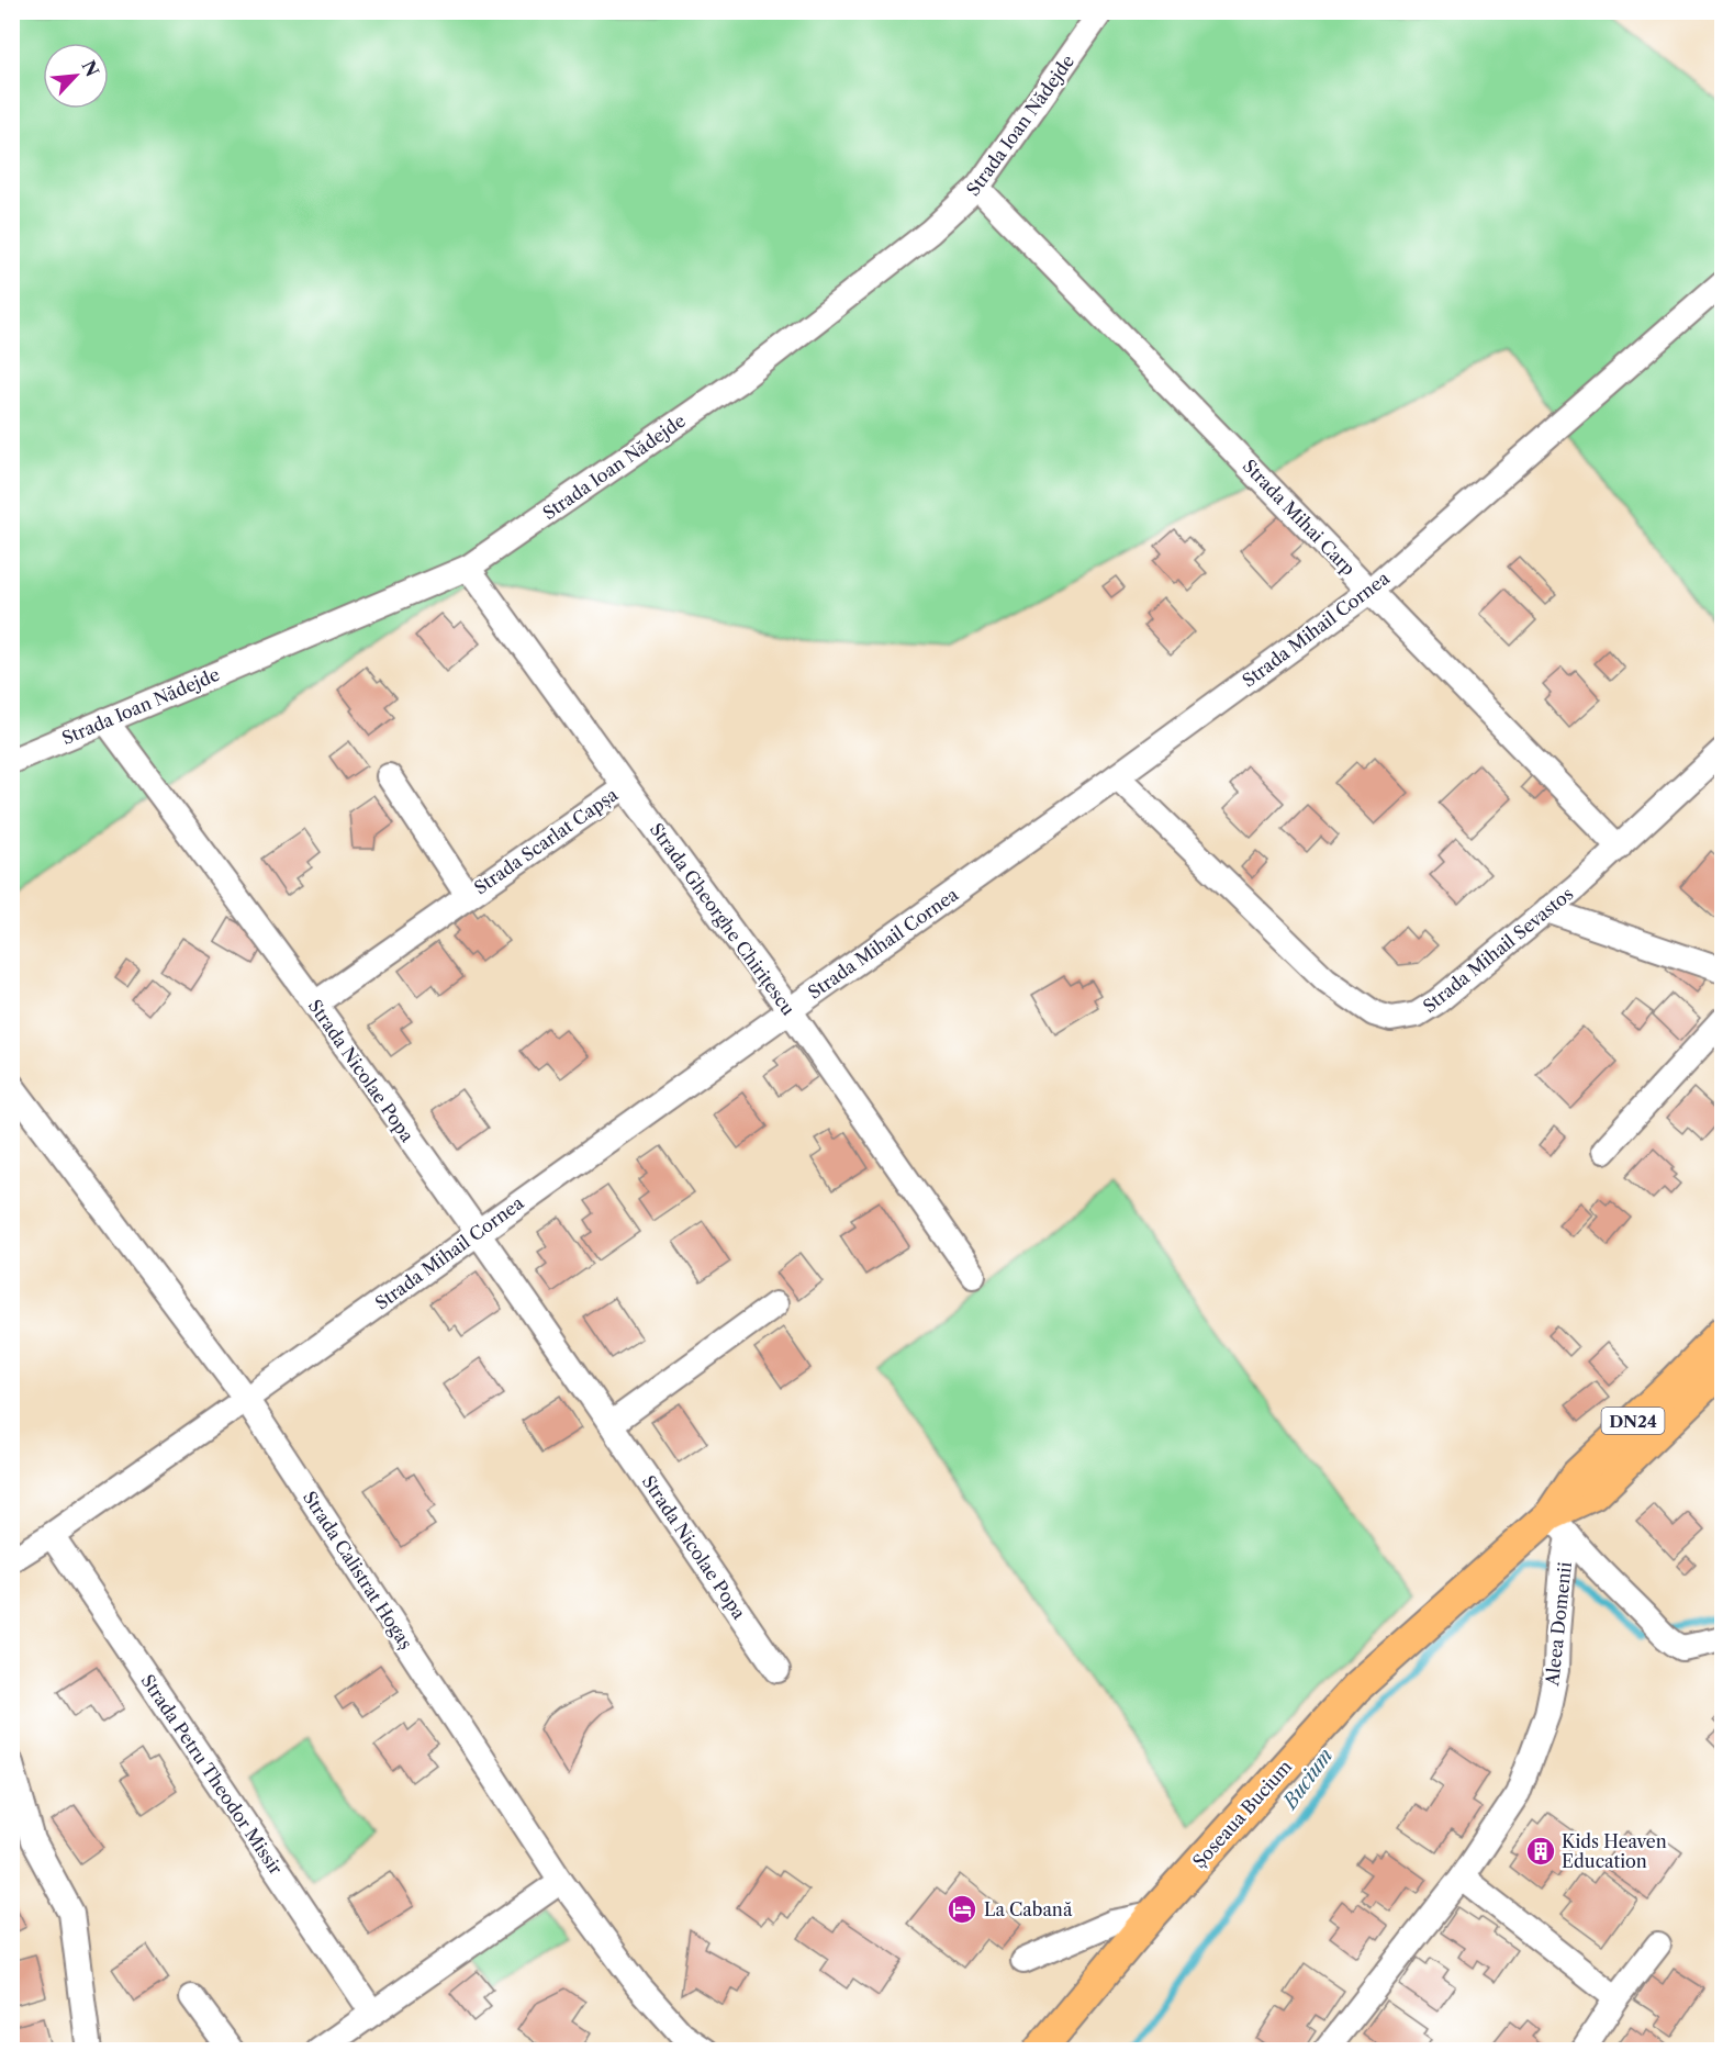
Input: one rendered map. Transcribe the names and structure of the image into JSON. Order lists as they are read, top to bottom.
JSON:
{
  "streets": {
    "main road": ["DN24", "Șoseaua Bucium"],
    "street": [
      "Strada Ioan Nădejde",
      "Strada Mihai Carp",
      "Strada Mihail Cornea",
      "Strada Scarlat Capșa",
      "Strada Gheorghe Chirițescu",
      "Strada Mihail Sevastos",
      "Strada Nicolae Popa",
      "Strada Calistrat Hogaș",
      "Aleea Domenii",
      "Strada Petru Theodor Missir"
    ]
  },
  "crossings": [
    ["Strada Ioan Nădejde", "Strada Mihai Carp"],
    ["Strada Ioan Nădejde", "Strada Gheorghe Chirițescu"],
    ["Strada Ioan Nădejde", "Strada Nicolae Popa"],
    ["Strada Mihai Carp", "Strada Mihail Cornea"],
    ["Strada Mihai Carp", "Strada Mihail Sevastos"],
    ["Strada Mihail Cornea", "Strada Gheorghe Chirițescu"],
    ["Strada Mihail Cornea", "Strada Mihail Sevastos"],
    ["Strada Mihail Cornea", "Strada Nicolae Popa"],
    ["Strada Mihail Cornea", "Strada Calistrat Hogaș"],
    ["Strada Mihail Cornea", "Strada Petru Theodor Missir"],
    ["Strada Scarlat Capșa", "Strada Gheorghe Chirițescu"],
    ["Strada Scarlat Capșa", "Strada Nicolae Popa"],
    ["Aleea Domenii", "Șoseaua Bucium"]
  ],
  "water": ["Bucium"],
  "places": {
    "building": ["Kids Heaven Education"],
    "hotel": ["La Cabană"]
  },
  "north": "top right"
}
